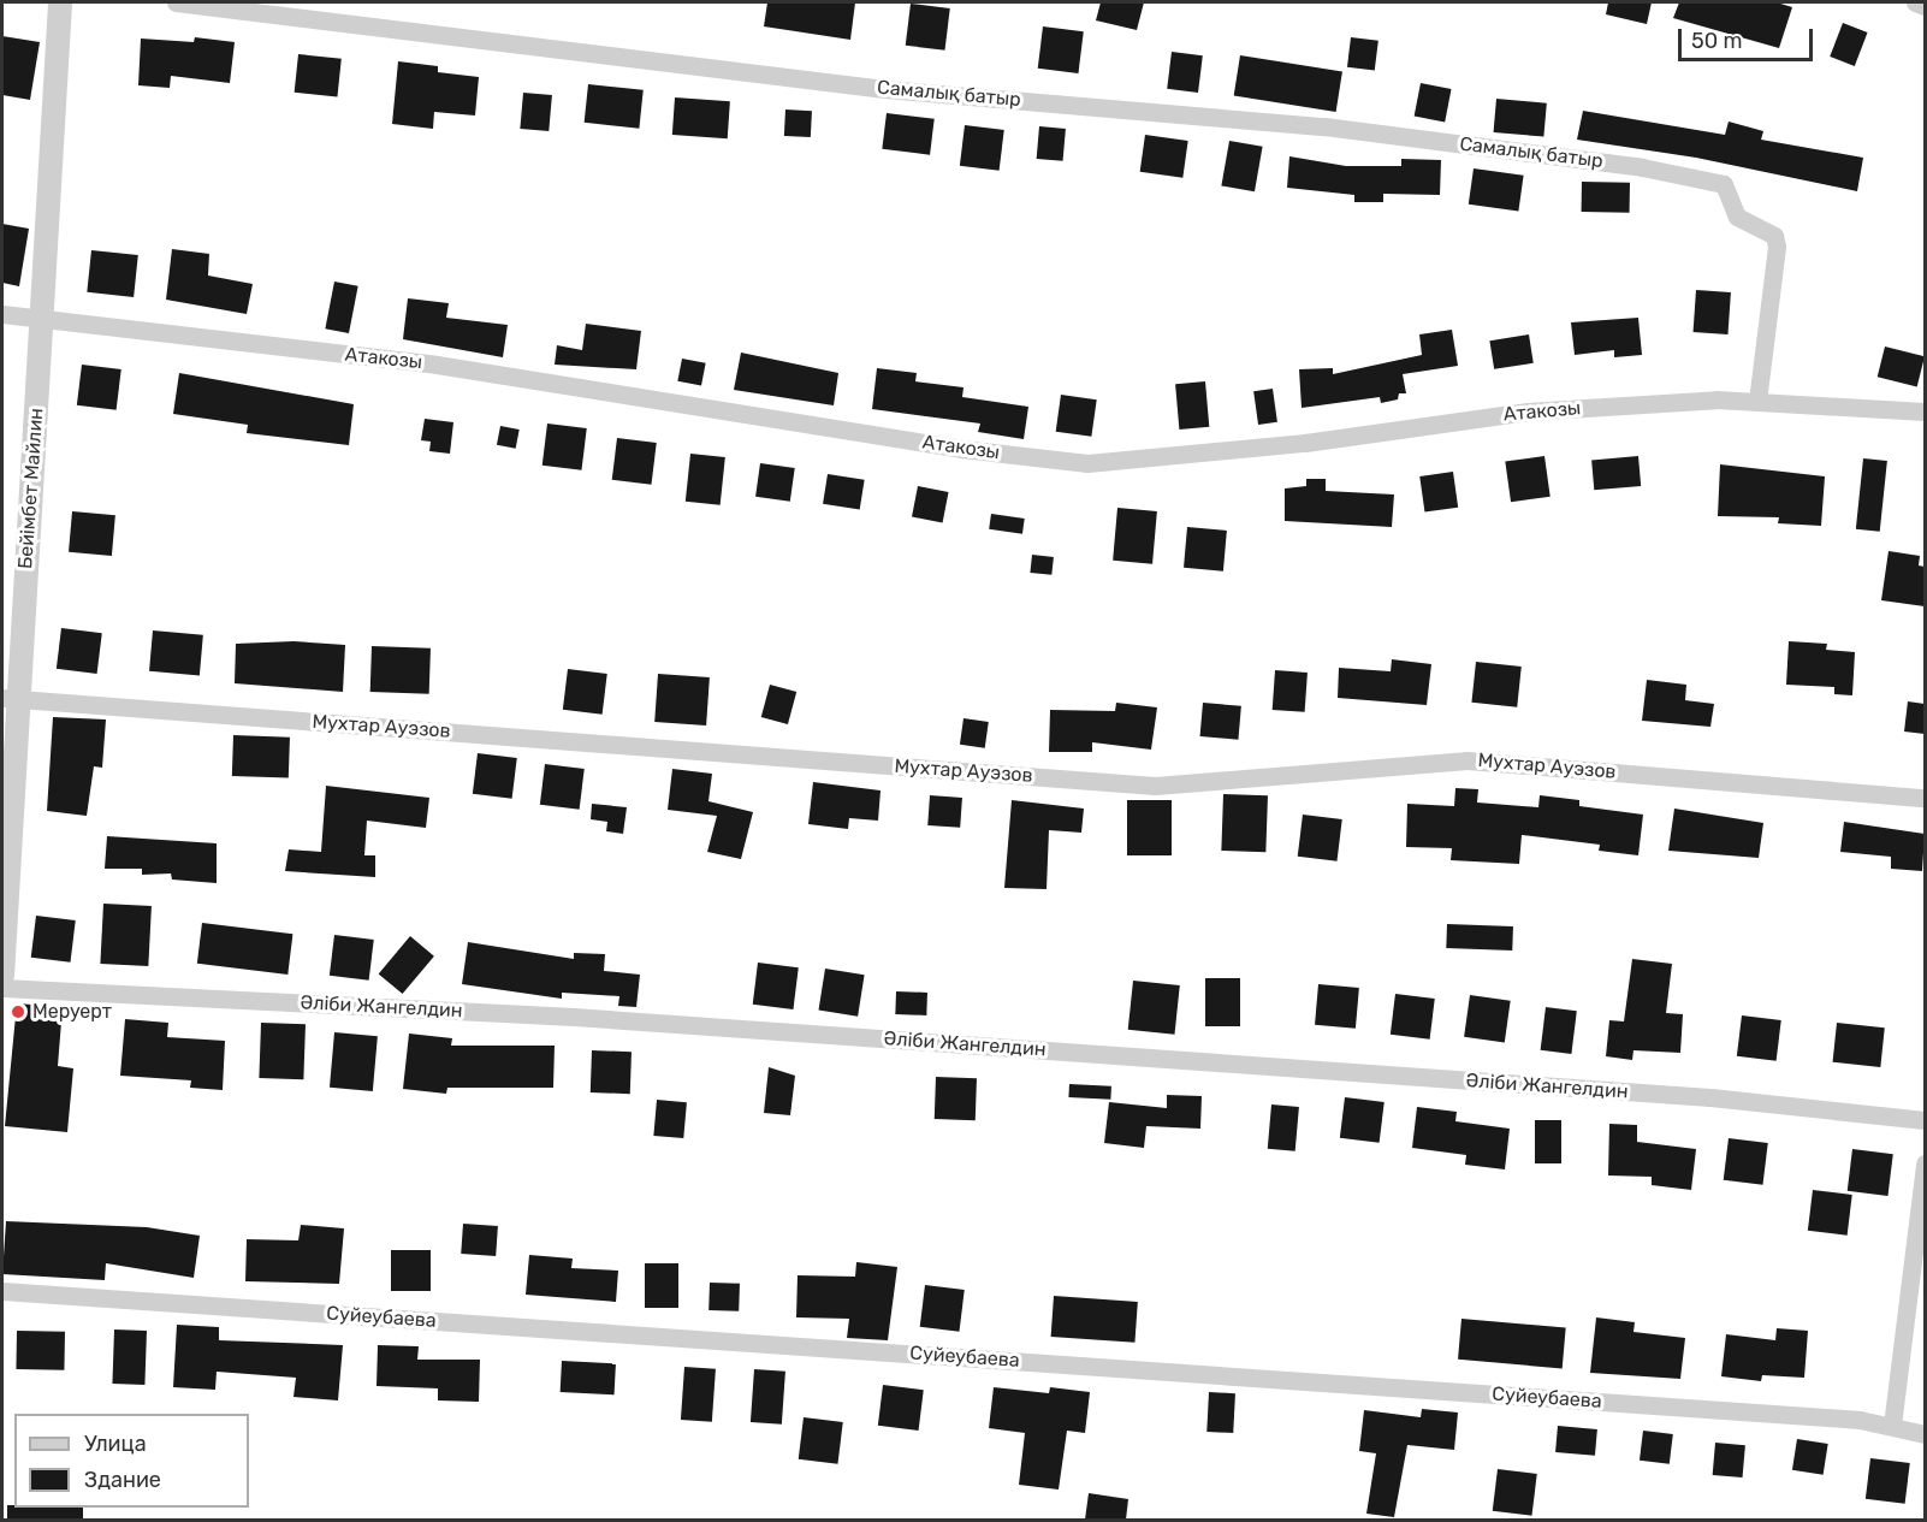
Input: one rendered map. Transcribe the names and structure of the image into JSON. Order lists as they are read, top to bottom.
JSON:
{
  "streets": {
    "street": [
      "Самалық батыр",
      "Атакозы",
      "Бейімбет Майлин",
      "Мухтар Ауэзов",
      "Әліби Жангелдин",
      "Суйеубаева"
    ]
  },
  "crossings": [
    ["Самалық батыр", "Атакозы"],
    ["Атакозы", "Бейімбет Майлин"],
    ["Бейімбет Майлин", "Мухтар Ауэзов"]
  ],
  "places": ["Меруерт"],
  "legend": ["Улица", "Здание"],
  "scale_bar": "50 m"
}
